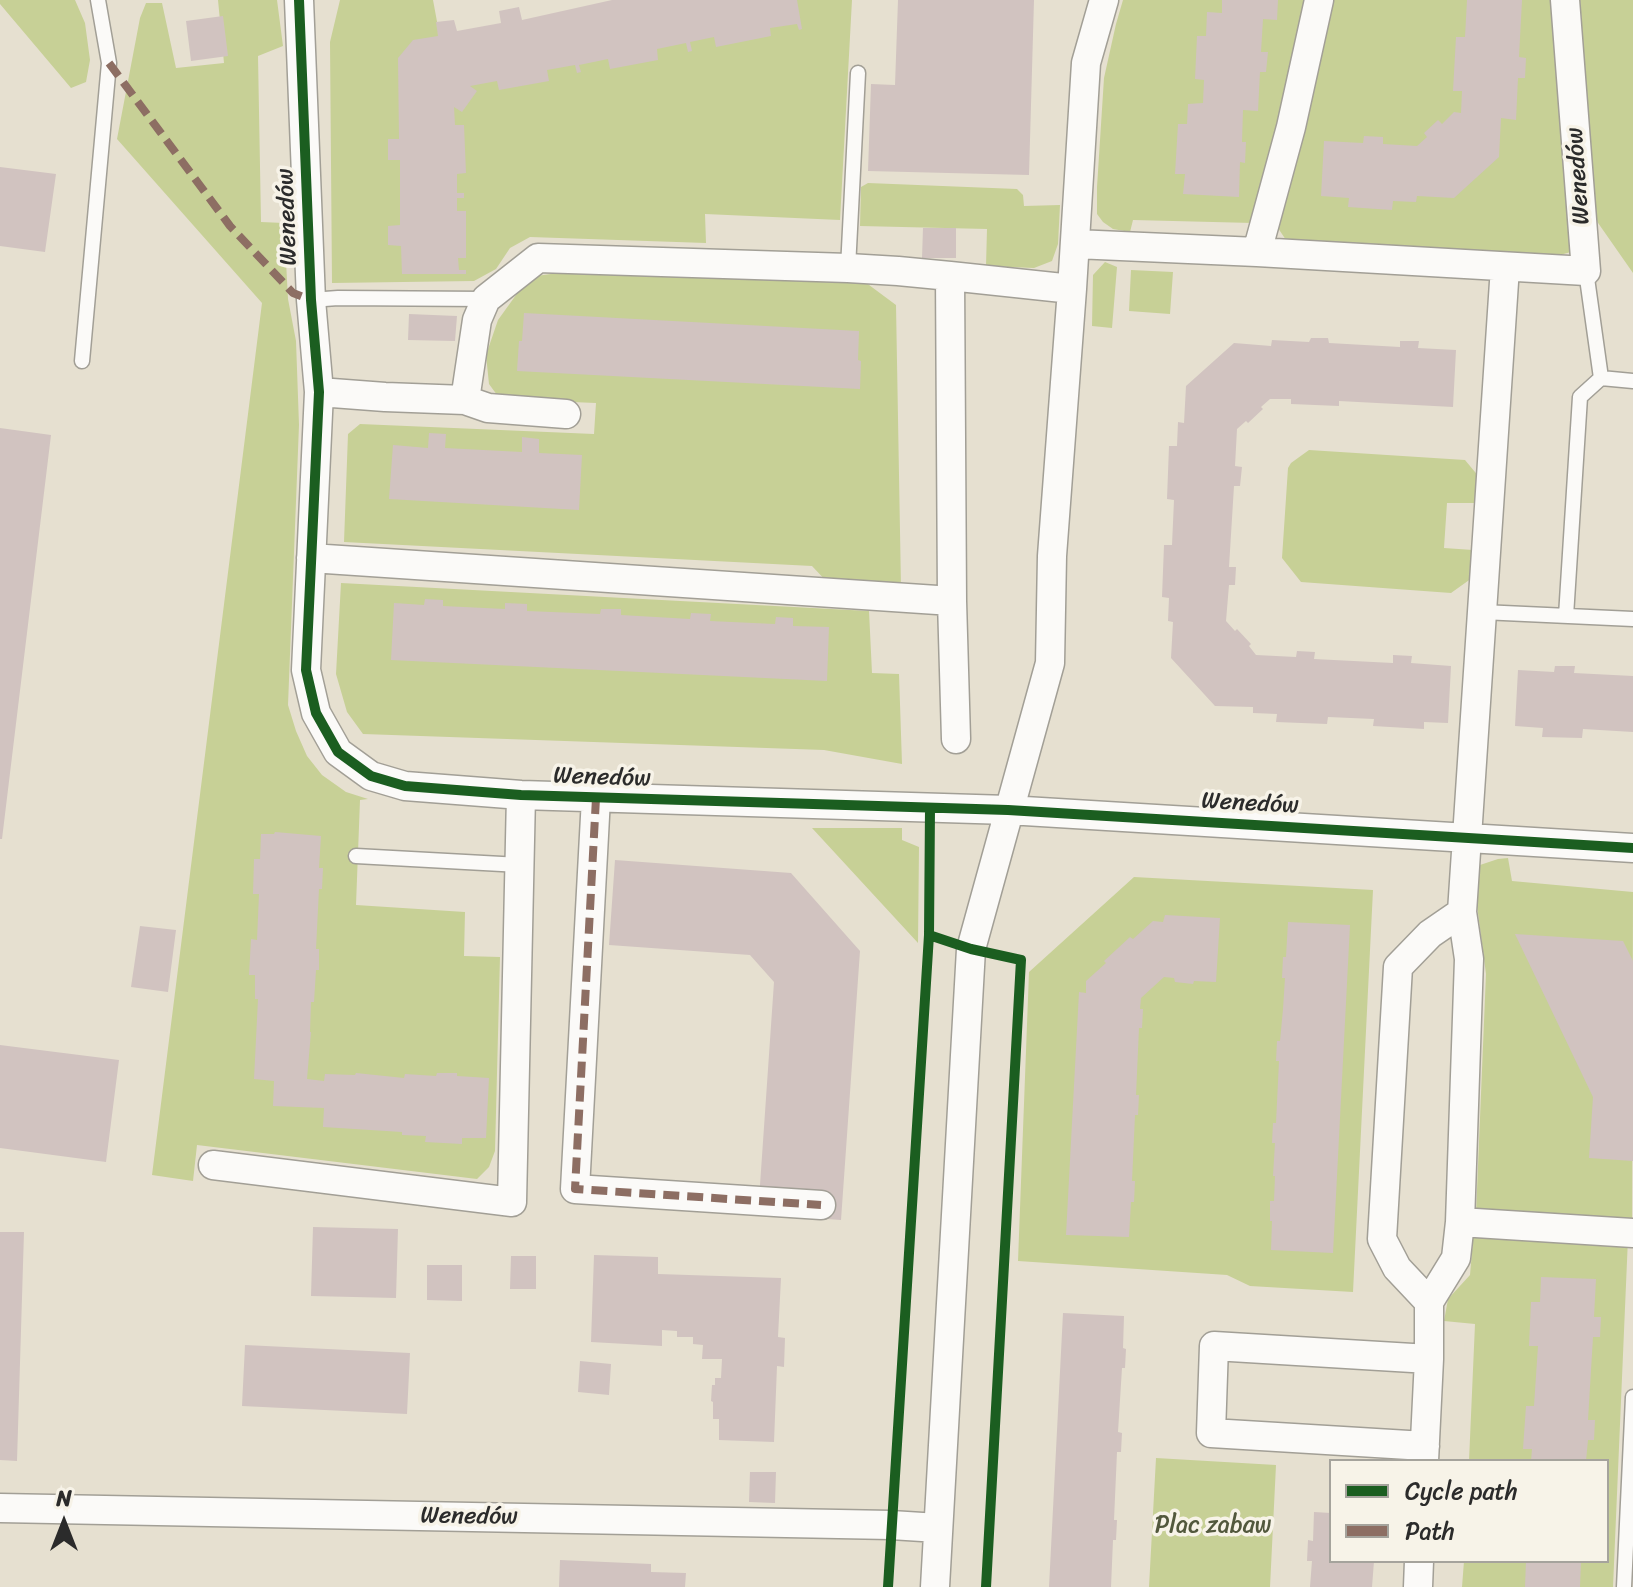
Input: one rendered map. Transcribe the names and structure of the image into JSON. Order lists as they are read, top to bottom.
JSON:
{
  "streets": {
    "street": ["Wenedów"]
  },
  "parks": ["Plac zabaw"],
  "legend": ["Cycle path", "Path"],
  "north": "top"
}
